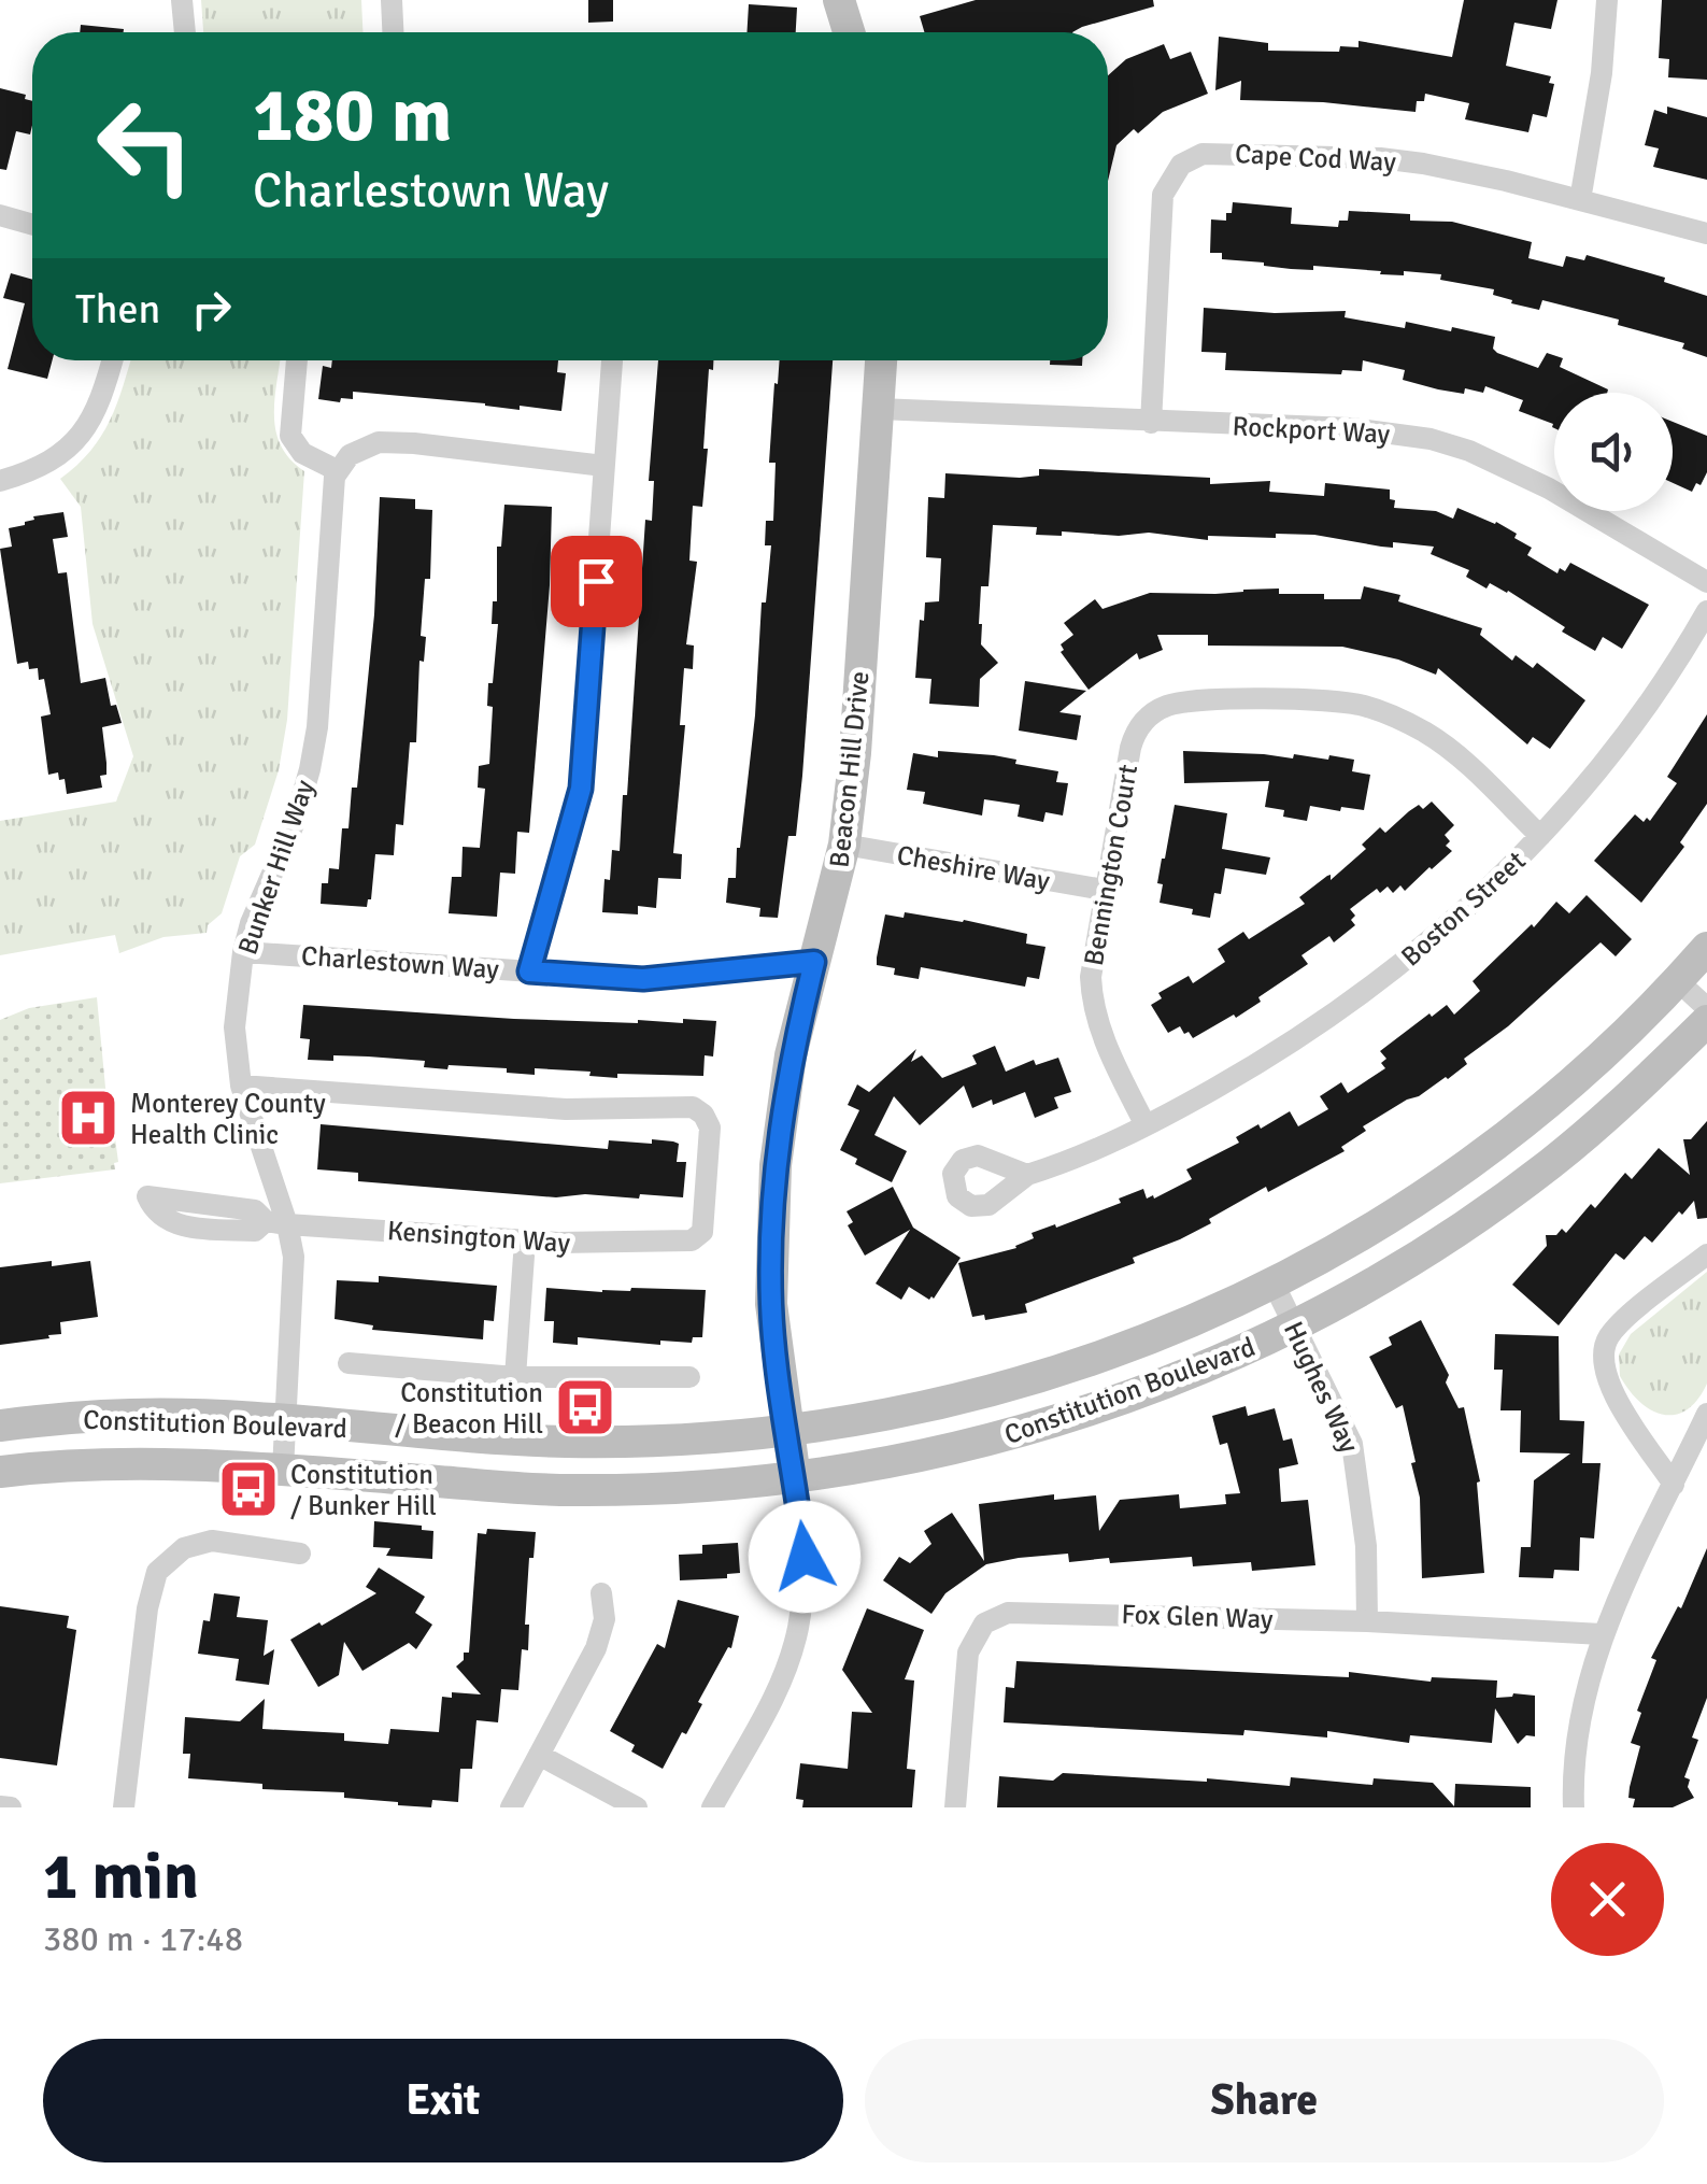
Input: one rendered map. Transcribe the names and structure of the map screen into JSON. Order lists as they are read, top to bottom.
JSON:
{
  "streets": {
    "main road": ["Beacon Hill Drive", "Constitution Boulevard"],
    "street": [
      "Cape Cod Way",
      "Rockport Way",
      "Bennington Court",
      "Bunker Hill Way",
      "Cheshire Way",
      "Boston Street",
      "Charlestown Way",
      "Kensington Way",
      "Hughes Way",
      "Fox Glen Way"
    ]
  },
  "crossings": [
    ["Cape Cod Way", "Rockport Way"],
    ["Rockport Way", "Beacon Hill Drive"],
    ["Beacon Hill Drive", "Cheshire Way"],
    ["Beacon Hill Drive", "Charlestown Way"],
    ["Beacon Hill Drive", "Constitution Boulevard"],
    ["Bennington Court", "Cheshire Way"],
    ["Bennington Court", "Boston Street"],
    ["Bunker Hill Way", "Charlestown Way"],
    ["Bunker Hill Way", "Kensington Way"],
    ["Bunker Hill Way", "Constitution Boulevard"],
    ["Hughes Way", "Constitution Boulevard"],
    ["Hughes Way", "Fox Glen Way"]
  ],
  "places": {
    "hospital": ["Monterey County Health Clinic"],
    "bus stop": ["Constitution / Beacon Hill", "Constitution / Bunker Hill"]
  },
  "page": {
    "turn": ["180 m", "Charlestown Way"],
    "then": "Then",
    "heading": ["1 min", "380 m · 17:48"],
    "buttons": ["Exit", "Share"]
  }
}
